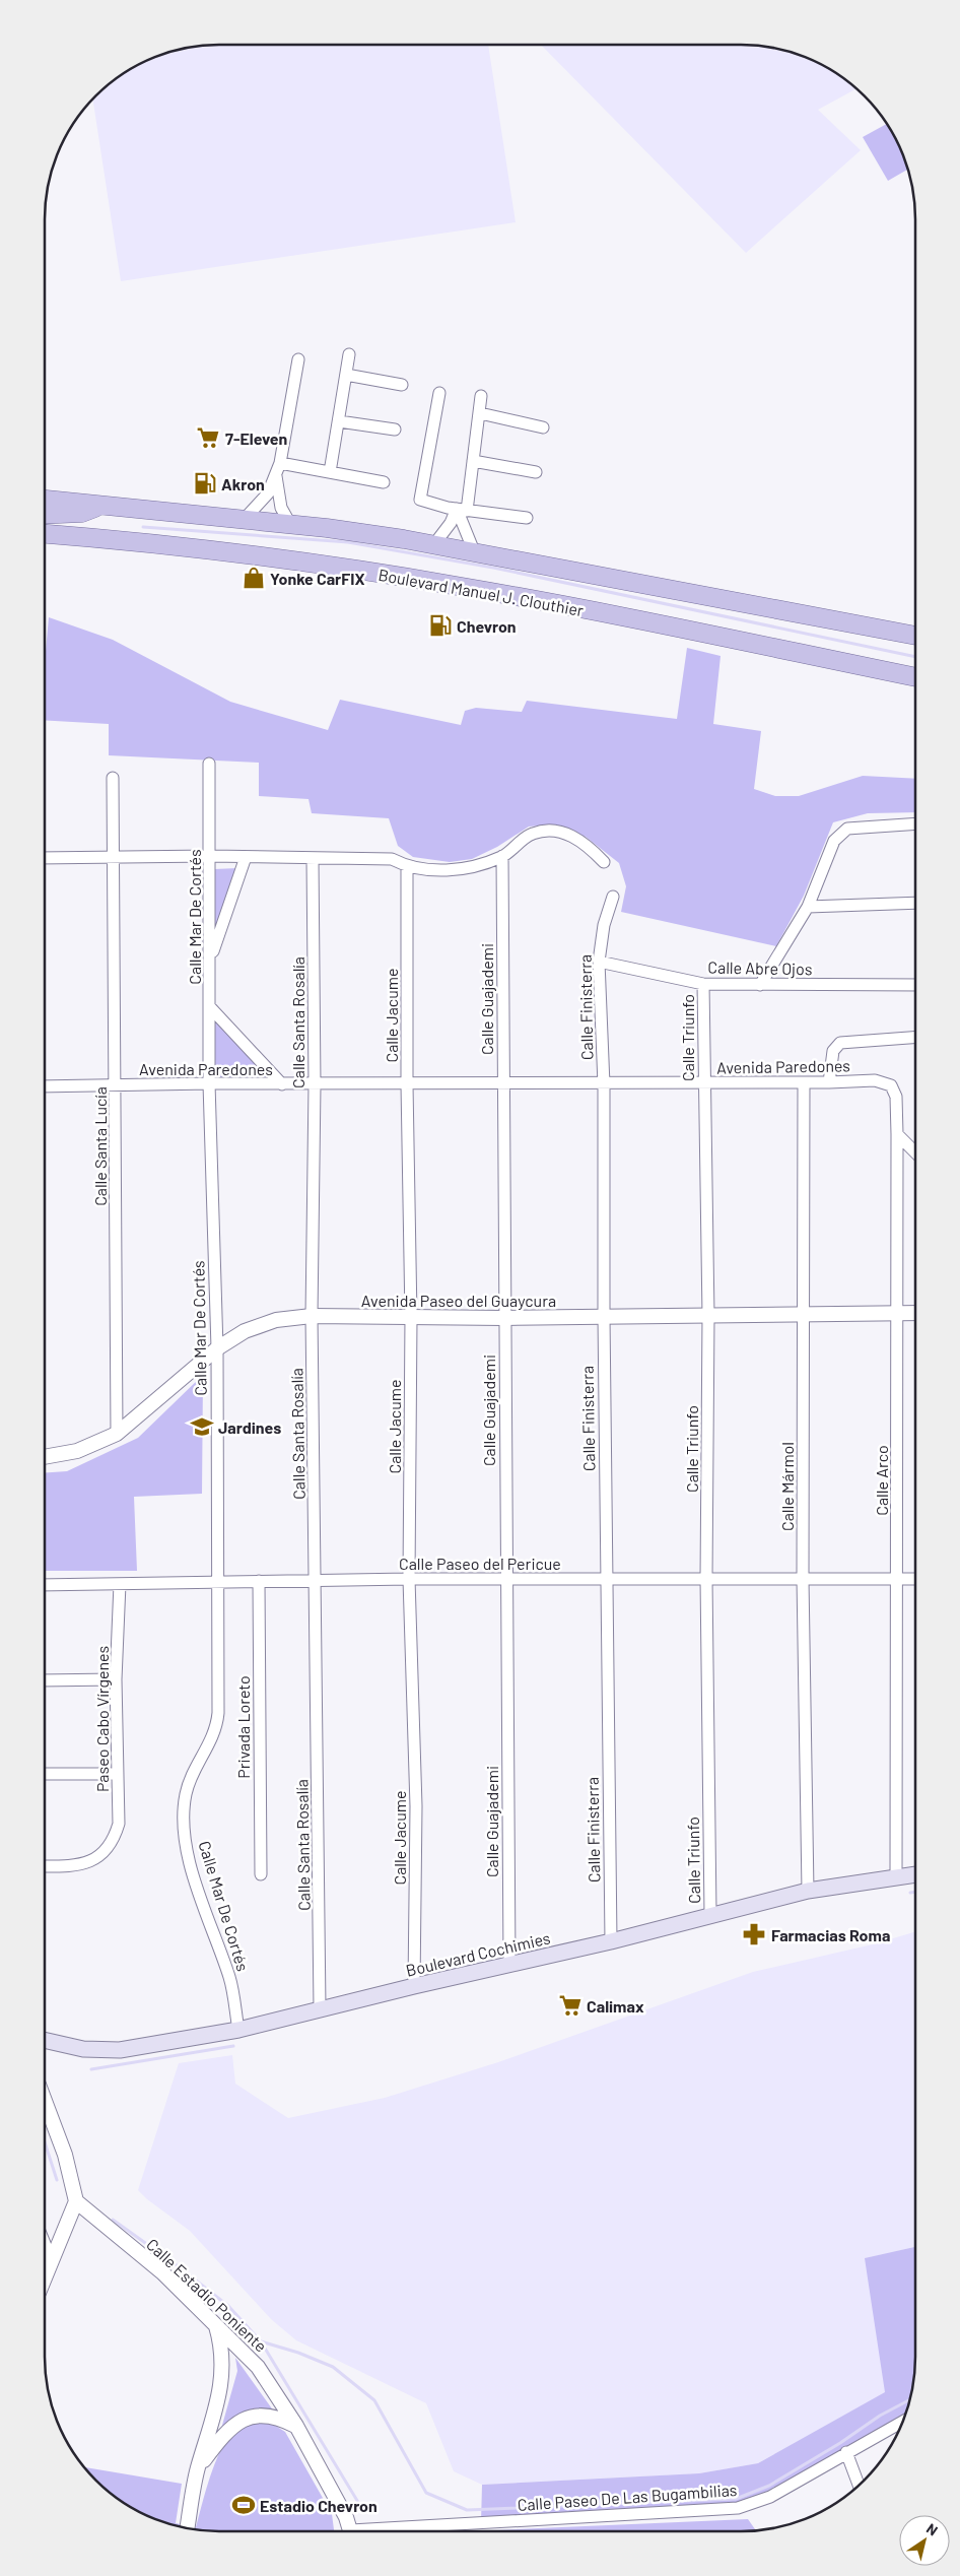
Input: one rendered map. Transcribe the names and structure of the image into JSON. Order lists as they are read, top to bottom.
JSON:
{
  "streets": {
    "main road": ["Boulevard Manuel J. Clouthier", "Boulevard Cochimies"],
    "street": [
      "Calle Mar De Cortés",
      "Calle Abre Ojos",
      "Calle Guajademi",
      "Calle Finisterra",
      "Calle Jacume",
      "Calle Santa Rosalía",
      "Calle Triunfo",
      "Avenida Paredones",
      "Calle Santa Lucía",
      "Avenida Paseo del Guaycura",
      "Calle Arco",
      "Calle Mármol",
      "Calle Paseo del Pericue",
      "Paseo Cabo Vírgenes",
      "Privada Loreto",
      "Calle Estadio Poniente",
      "Calle Paseo De Las Bugambilias"
    ]
  },
  "crossings": [
    ["Calle Mar De Cortés", "Avenida Paredones"],
    ["Calle Mar De Cortés", "Avenida Paseo del Guaycura"],
    ["Calle Mar De Cortés", "Calle Paseo del Pericue"],
    ["Calle Mar De Cortés", "Boulevard Cochimies"],
    ["Calle Abre Ojos", "Calle Finisterra"],
    ["Calle Abre Ojos", "Calle Triunfo"],
    ["Calle Guajademi", "Avenida Paredones"],
    ["Calle Guajademi", "Avenida Paseo del Guaycura"],
    ["Calle Guajademi", "Calle Paseo del Pericue"],
    ["Calle Guajademi", "Boulevard Cochimies"],
    ["Calle Finisterra", "Avenida Paredones"],
    ["Calle Finisterra", "Avenida Paseo del Guaycura"],
    ["Calle Finisterra", "Calle Paseo del Pericue"],
    ["Calle Finisterra", "Boulevard Cochimies"],
    ["Calle Jacume", "Avenida Paredones"],
    ["Calle Jacume", "Avenida Paseo del Guaycura"],
    ["Calle Jacume", "Calle Paseo del Pericue"],
    ["Calle Jacume", "Boulevard Cochimies"],
    ["Calle Santa Rosalía", "Avenida Paredones"],
    ["Calle Santa Rosalía", "Avenida Paseo del Guaycura"],
    ["Calle Santa Rosalía", "Calle Paseo del Pericue"],
    ["Calle Santa Rosalía", "Boulevard Cochimies"],
    ["Calle Triunfo", "Avenida Paredones"],
    ["Calle Triunfo", "Avenida Paseo del Guaycura"],
    ["Calle Triunfo", "Calle Paseo del Pericue"],
    ["Calle Triunfo", "Boulevard Cochimies"],
    ["Avenida Paredones", "Calle Santa Lucía"],
    ["Avenida Paredones", "Calle Arco"],
    ["Avenida Paredones", "Calle Mármol"],
    ["Calle Santa Lucía", "Avenida Paseo del Guaycura"],
    ["Avenida Paseo del Guaycura", "Calle Arco"],
    ["Avenida Paseo del Guaycura", "Calle Mármol"],
    ["Calle Arco", "Calle Paseo del Pericue"],
    ["Calle Arco", "Boulevard Cochimies"],
    ["Calle Mármol", "Calle Paseo del Pericue"],
    ["Calle Mármol", "Boulevard Cochimies"],
    ["Calle Paseo del Pericue", "Paseo Cabo Vírgenes"],
    ["Calle Paseo del Pericue", "Privada Loreto"]
  ],
  "places": {
    "supermarket": ["7-Eleven", "Calimax"],
    "fuel station": ["Akron", "Chevron"],
    "shop": ["Yonke CarFIX"],
    "school or university": ["Jardines"],
    "pharmacy": ["Farmacias Roma"],
    "sports": ["Estadio Chevron"]
  },
  "north": "top right"
}
